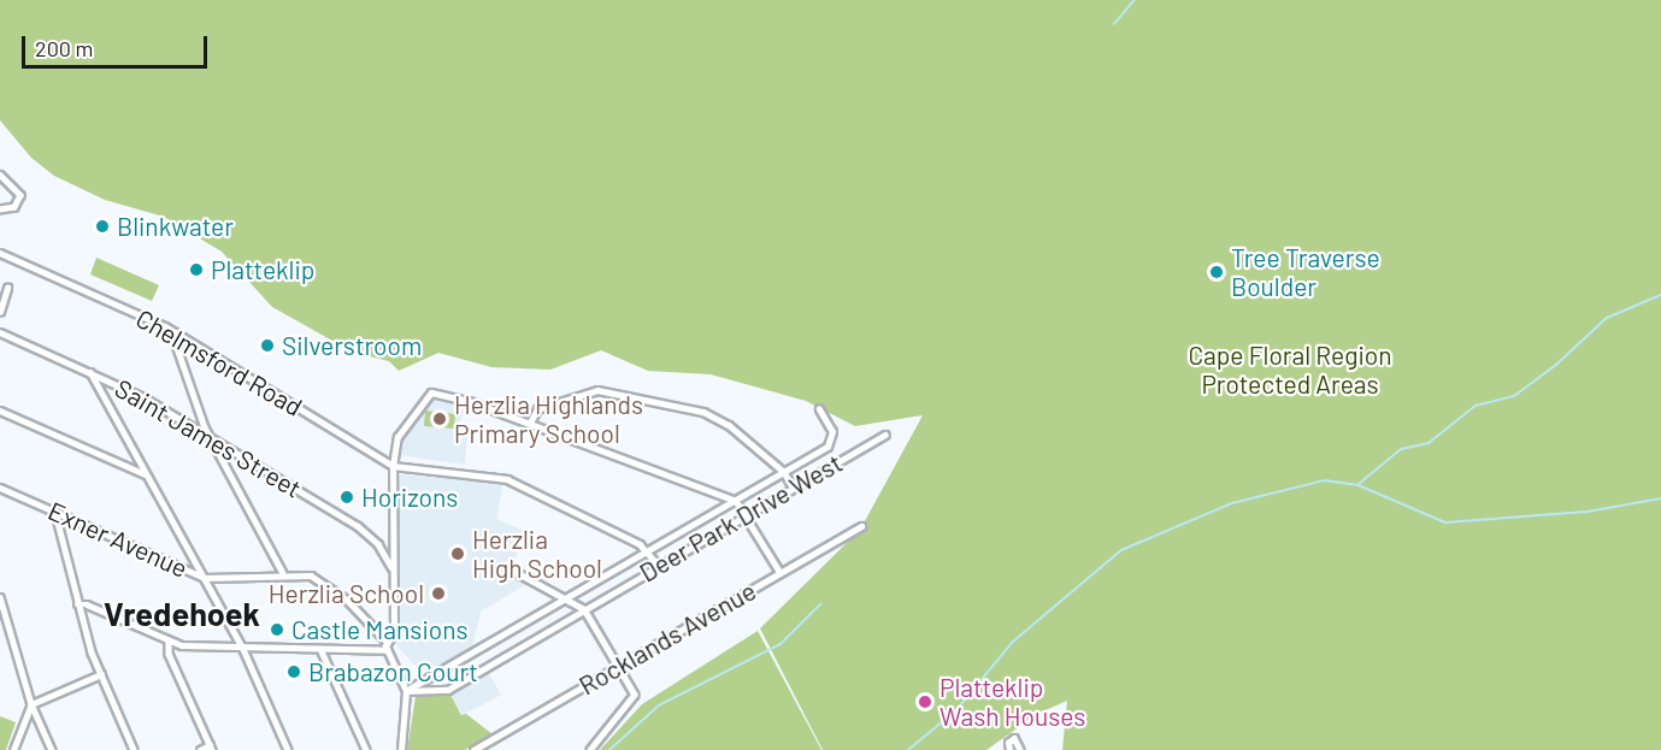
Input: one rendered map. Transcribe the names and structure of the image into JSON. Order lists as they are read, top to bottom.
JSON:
{
  "streets": {
    "street": [
      "Chelmsford Road",
      "Saint James Street",
      "Deer Park Drive West",
      "Exner Avenue",
      "Rocklands Avenue"
    ]
  },
  "districts": ["Vredehoek"],
  "parks": ["Cape Floral Region Protected Areas"],
  "places": [
    "Blinkwater",
    "Platteklip",
    "Tree Traverse Boulder",
    "Silverstroom",
    "Herzlia Highlands Primary School",
    "Horizons",
    "Herzlia High School",
    "Herzlia School",
    "Castle Mansions",
    "Brabazon Court",
    "Platteklip Wash Houses"
  ],
  "scale_bar": "200 m"
}
